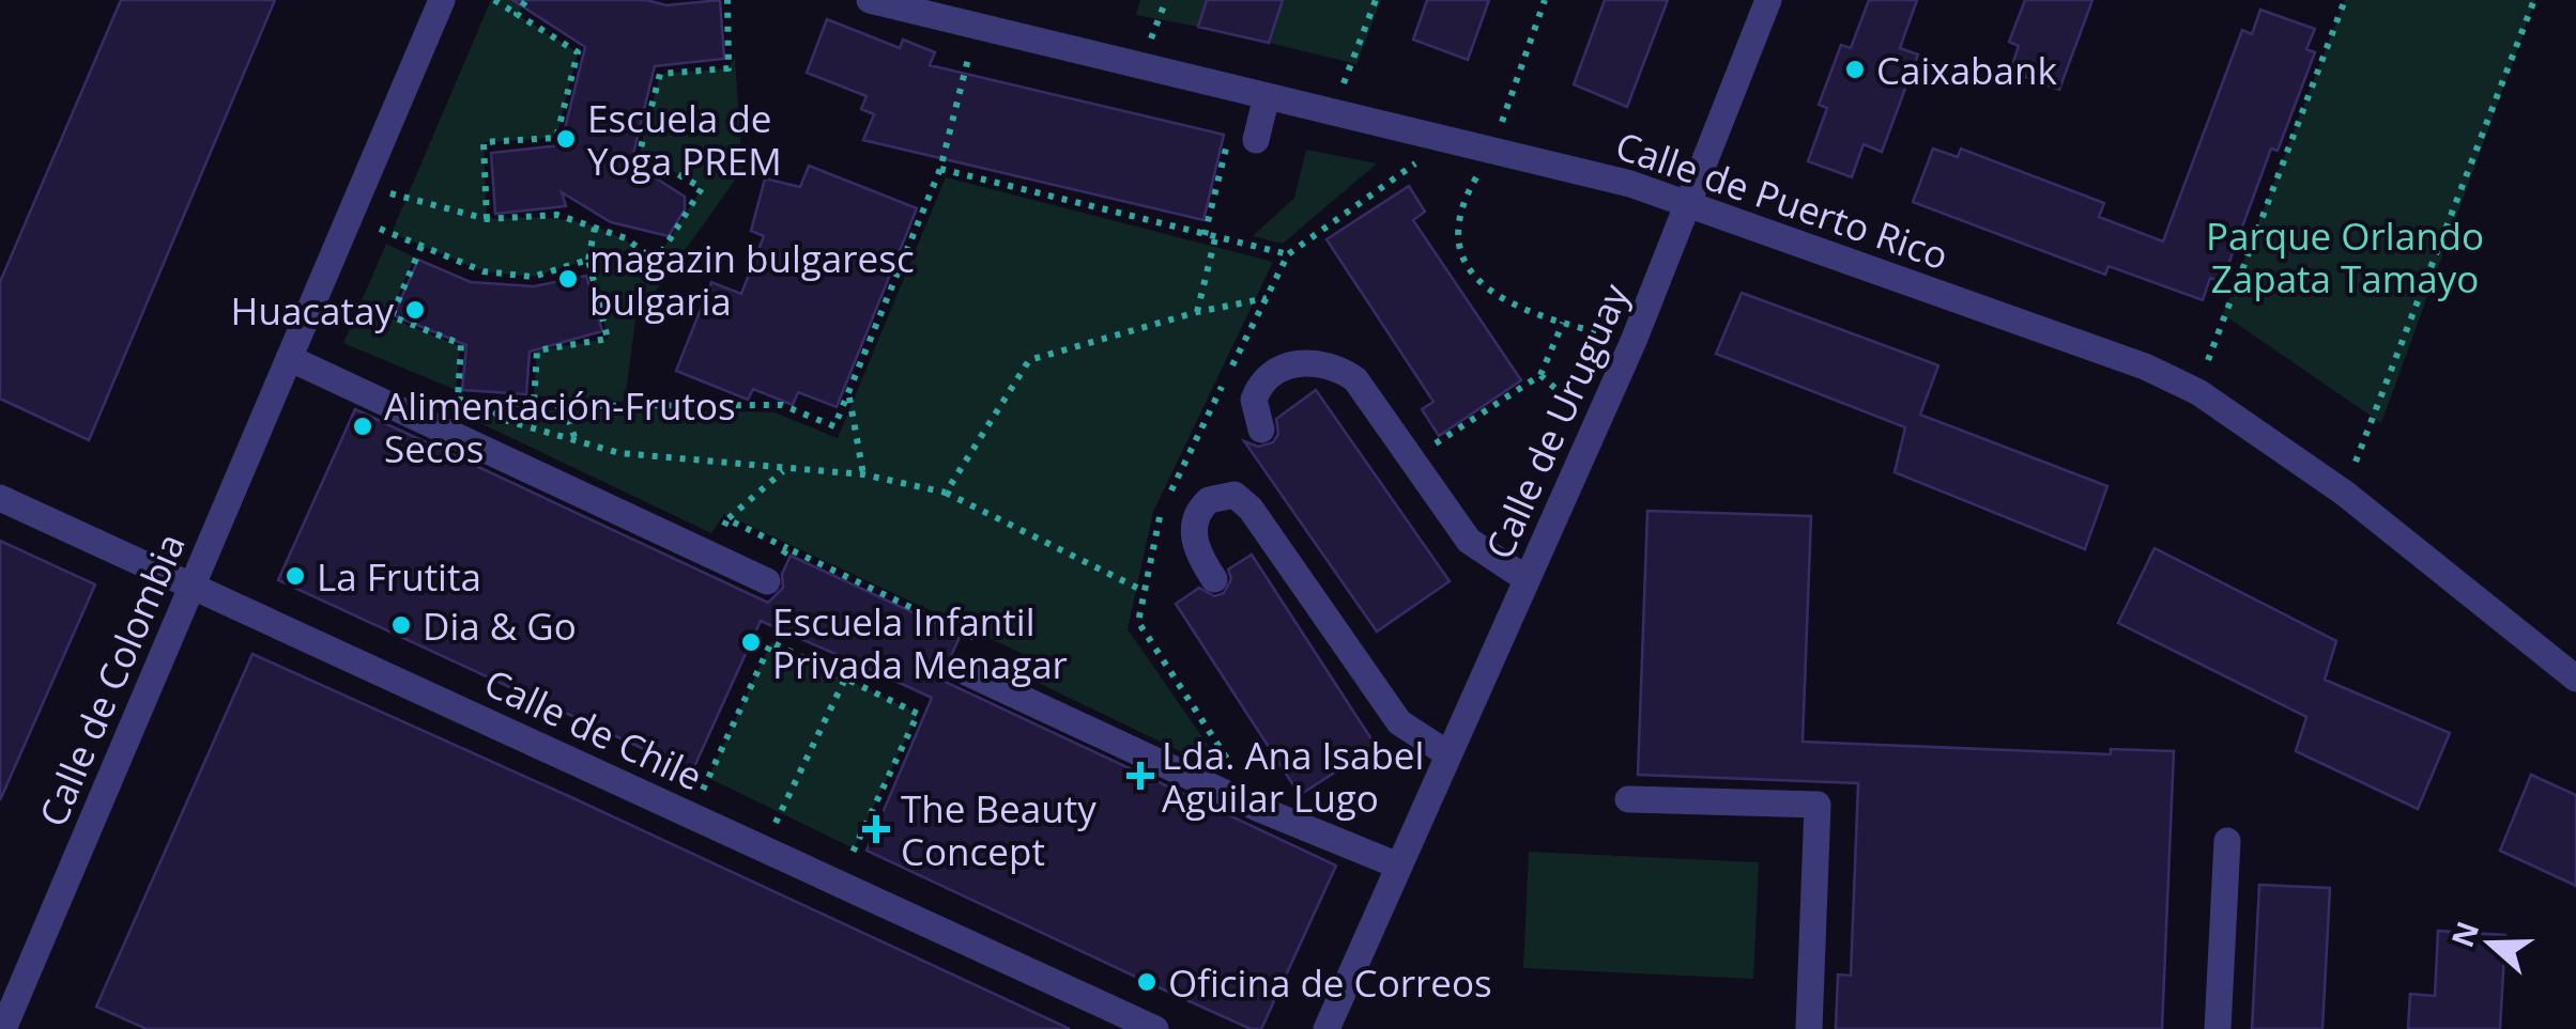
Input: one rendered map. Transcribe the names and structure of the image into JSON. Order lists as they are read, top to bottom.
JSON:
{
  "streets": {
    "street": [
      "Calle de Puerto Rico",
      "Calle de Uruguay",
      "Calle de Colombia",
      "Calle de Chile"
    ]
  },
  "crossings": [
    ["Calle de Puerto Rico", "Calle de Uruguay"],
    ["Calle de Colombia", "Calle de Chile"]
  ],
  "parks": ["Parque Orlando Zapata Tamayo"],
  "places": {
    "other": [
      "Caixabank",
      "Escuela de Yoga PREM",
      "magazin bulgaresc bulgaria",
      "Huacatay",
      "Alimentación-Frutos Secos",
      "La Frutita",
      "Dia & Go",
      "Escuela Infantil Privada Menagar",
      "Oficina de Correos"
    ],
    "health": ["Lda. Ana Isabel Aguilar Lugo", "The Beauty Concept"]
  },
  "north": "left"
}
